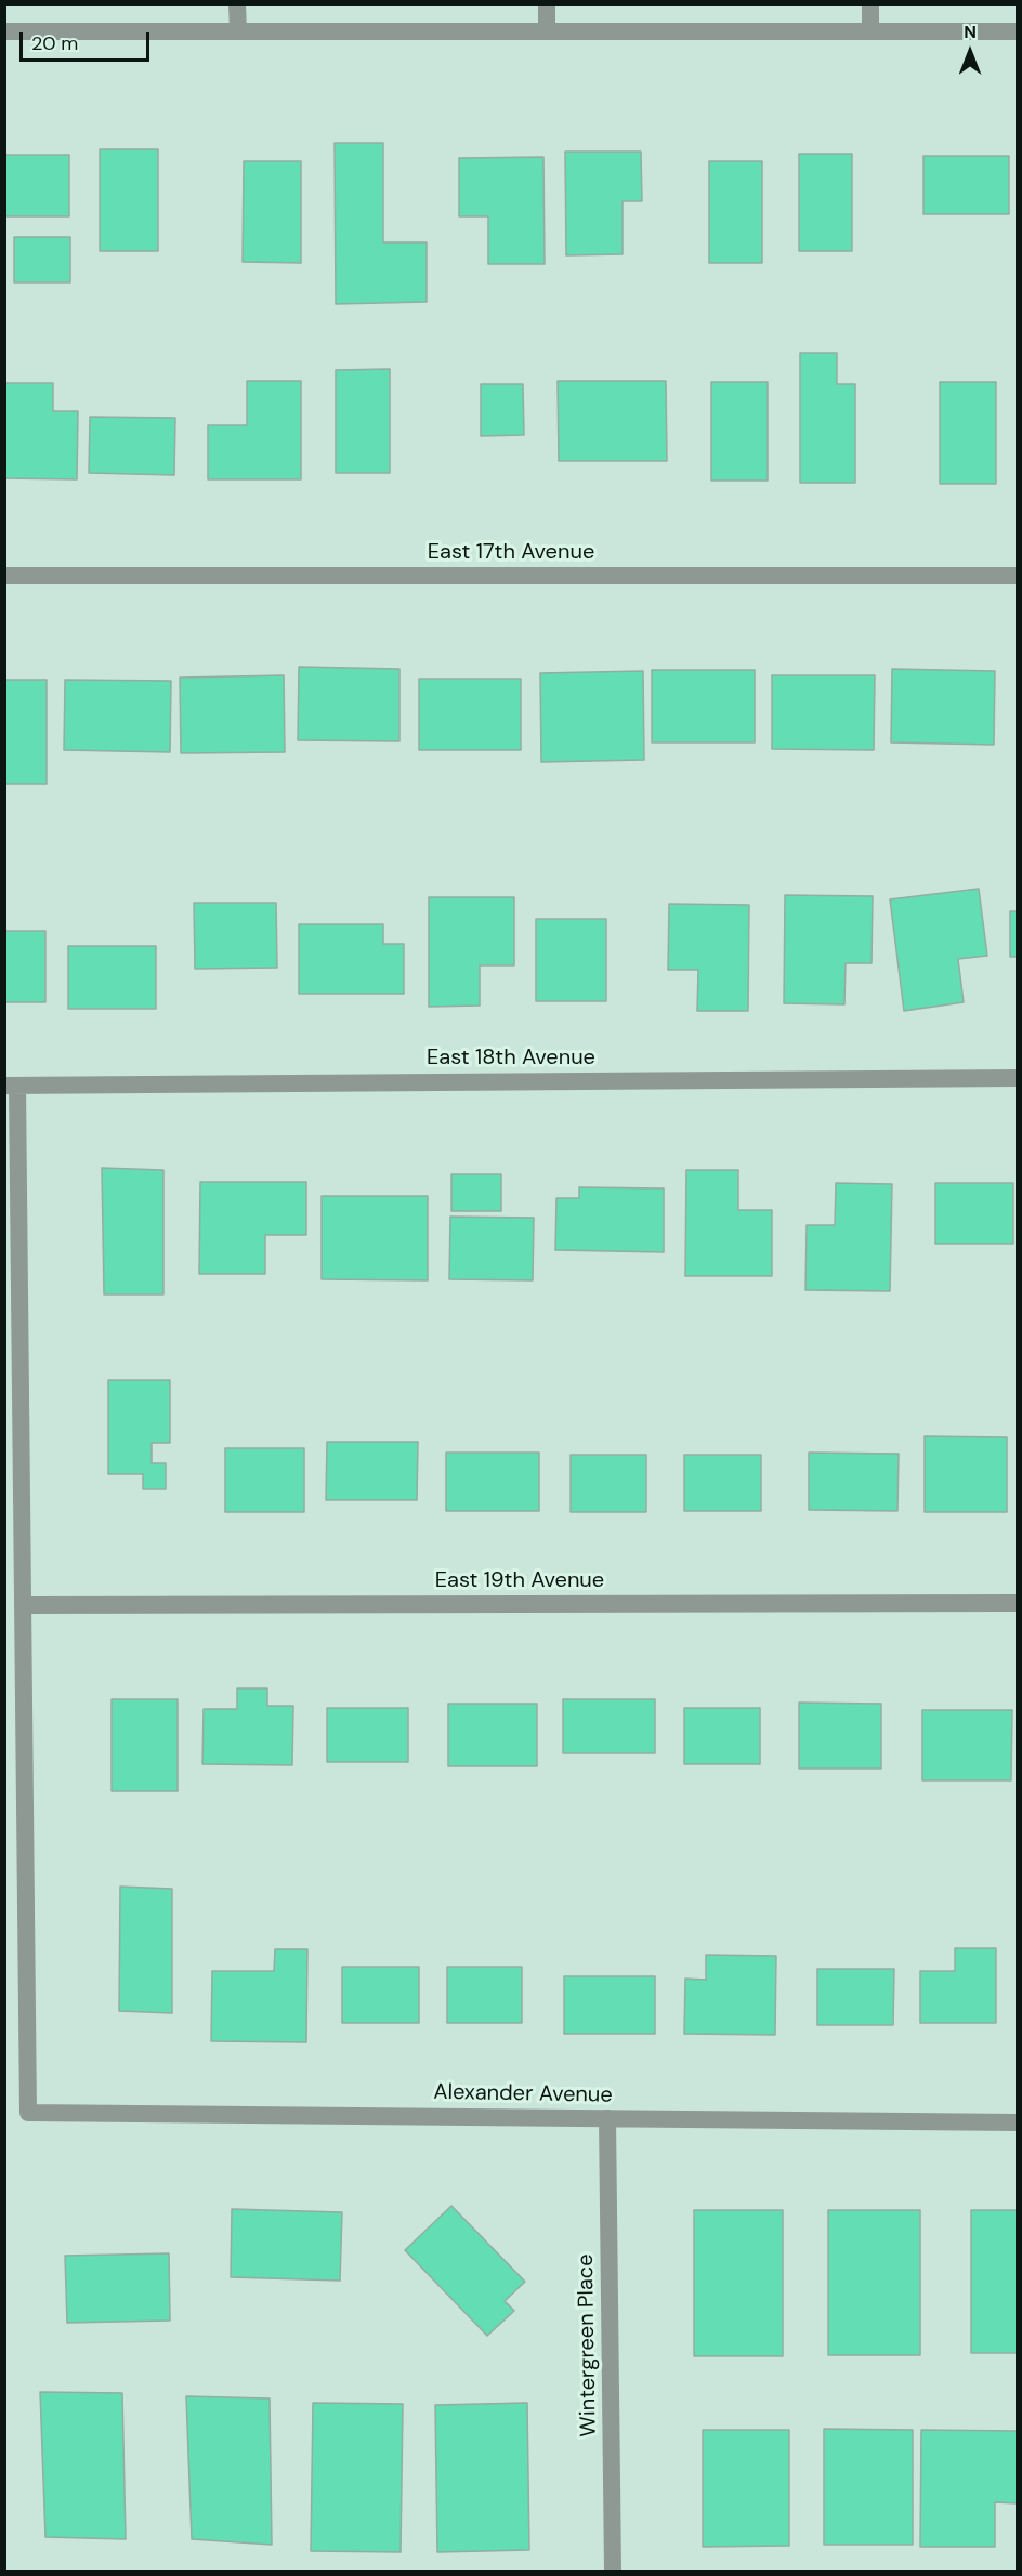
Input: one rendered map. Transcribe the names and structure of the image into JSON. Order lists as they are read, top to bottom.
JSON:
{
  "streets": {
    "street": [
      "East 17th Avenue",
      "East 18th Avenue",
      "East 19th Avenue",
      "Alexander Avenue",
      "Wintergreen Place"
    ]
  },
  "crossings": [
    ["East 19th Avenue", "Alexander Avenue"],
    ["Alexander Avenue", "Wintergreen Place"]
  ],
  "scale_bar": "20 m",
  "north": "top"
}
